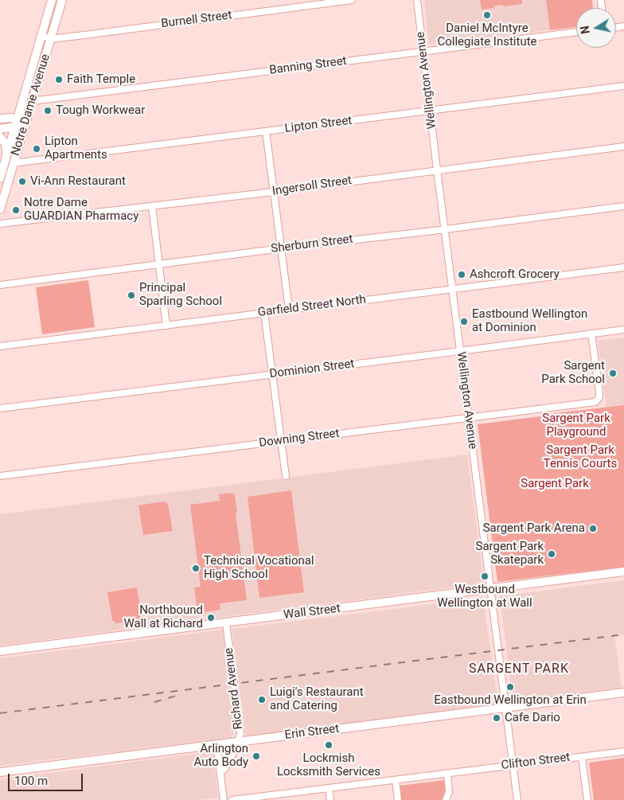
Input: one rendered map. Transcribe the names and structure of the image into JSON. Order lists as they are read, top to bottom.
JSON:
{
  "streets": {
    "main road": ["Notre Dame Avenue", "Wall Street", "Erin Street"],
    "street": [
      "Burnell Street",
      "Banning Street",
      "Wellington Avenue",
      "Lipton Street",
      "Ingersoll Street",
      "Sherburn Street",
      "Garfield Street North",
      "Dominion Street",
      "Downing Street",
      "Richard Avenue",
      "Clifton Street"
    ]
  },
  "crossings": [
    ["Burnell Street", "Notre Dame Avenue"],
    ["Banning Street", "Wellington Avenue"],
    ["Banning Street", "Notre Dame Avenue"],
    ["Wellington Avenue", "Lipton Street"],
    ["Wellington Avenue", "Ingersoll Street"],
    ["Wellington Avenue", "Sherburn Street"],
    ["Wellington Avenue", "Garfield Street North"],
    ["Wellington Avenue", "Dominion Street"],
    ["Wellington Avenue", "Downing Street"],
    ["Wellington Avenue", "Wall Street"],
    ["Wellington Avenue", "Erin Street"],
    ["Wellington Avenue", "Clifton Street"],
    ["Notre Dame Avenue", "Lipton Street"],
    ["Dominion Street", "Downing Street"],
    ["Wall Street", "Richard Avenue"],
    ["Richard Avenue", "Erin Street"]
  ],
  "districts": ["SARGENT PARK"],
  "parks": ["Sargent Park Playground", "Sargent Park Tennis Courts", "Sargent Park"],
  "places": [
    "Daniel McIntyre Collegiate Institute",
    "Faith Temple",
    "Tough Workwear",
    "Lipton Apartments",
    "Vi-Ann Restaurant",
    "Notre Dame GUARDIAN Pharmacy",
    "Ashcroft Grocery",
    "Principal Sparling School",
    "Eastbound Wellington at Dominion",
    "Sargent Park School",
    "Sargent Park Arena",
    "Sargent Park Skatepark",
    "Technical Vocational High School",
    "Westbound Wellington at Wall",
    "Northbound Wall at Richard",
    "Eastbound Wellington at Erin",
    "Luigi's Restaurant and Catering",
    "Cafe Dario",
    "Lockmish Locksmith Services",
    "Arlington Auto Body"
  ],
  "scale_bar": "100 m",
  "north": "left"
}
